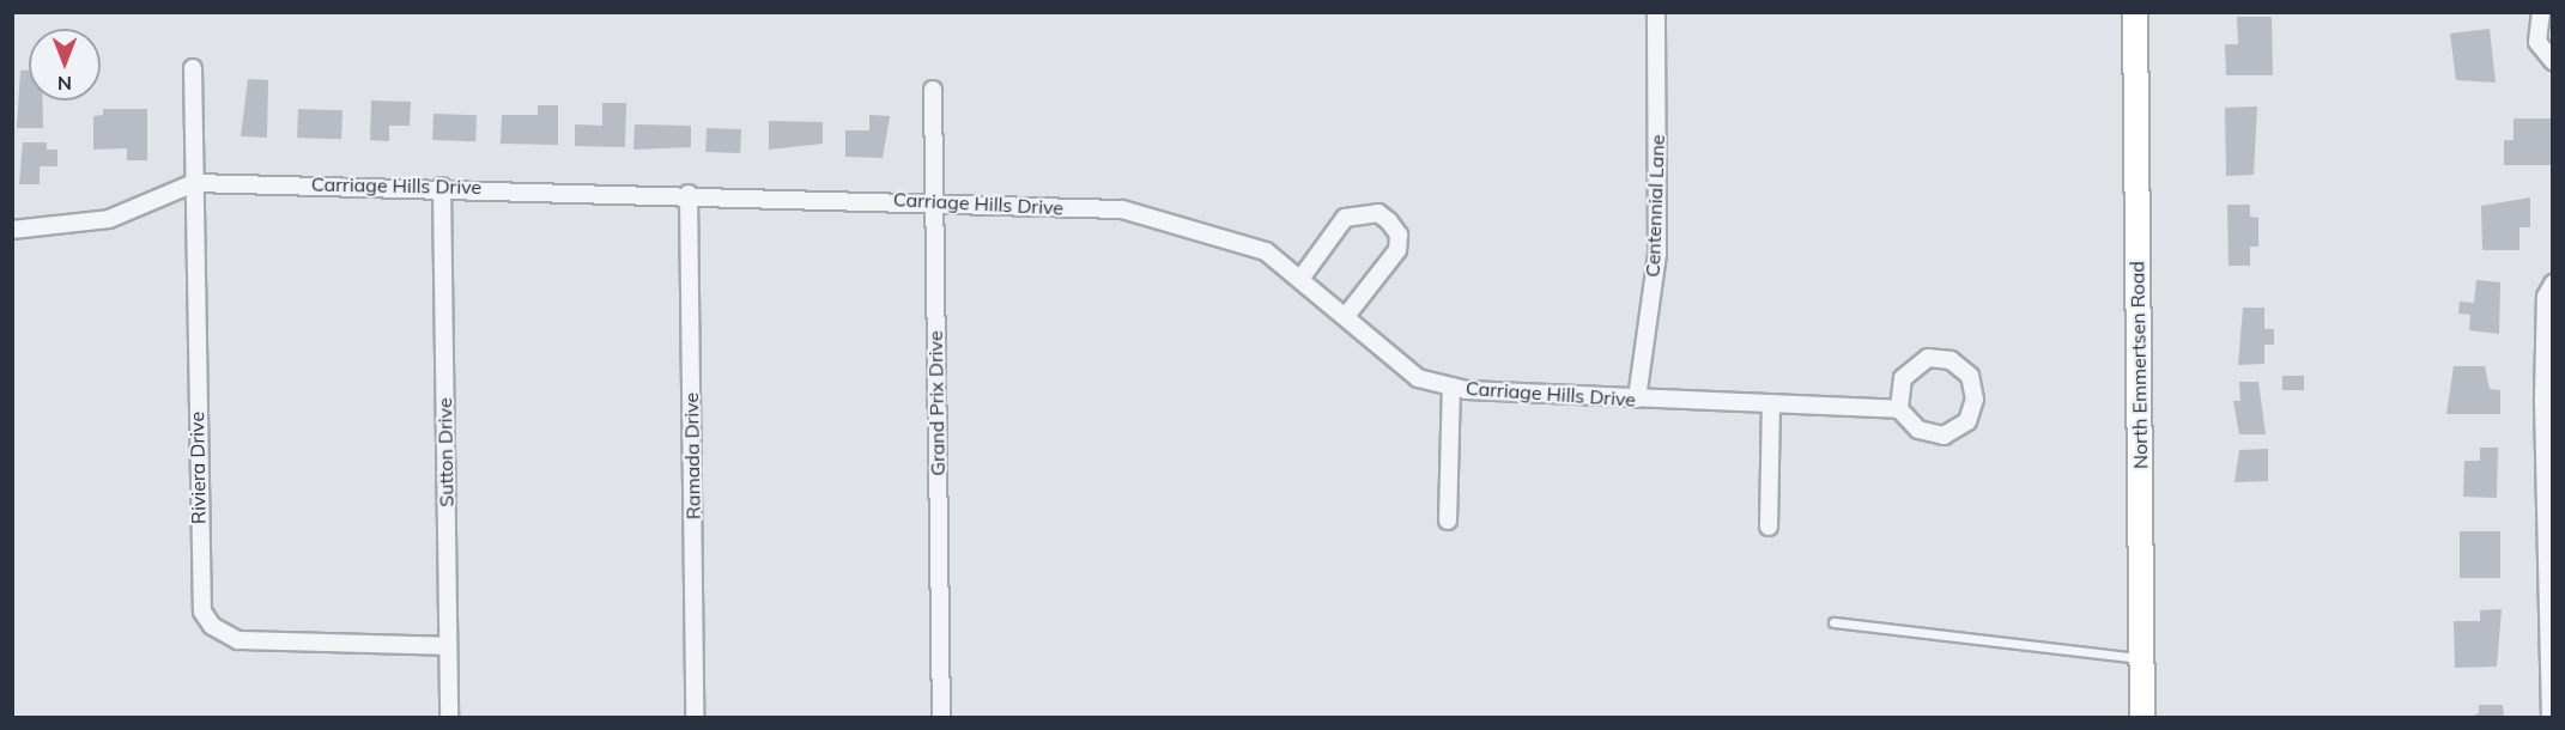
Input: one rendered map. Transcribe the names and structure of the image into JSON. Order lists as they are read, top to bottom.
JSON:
{
  "streets": {
    "street": [
      "Carriage Hills Drive",
      "Centennial Lane",
      "North Emmertsen Road",
      "Grand Prix Drive",
      "Sutton Drive",
      "Ramada Drive",
      "Riviera Drive"
    ]
  },
  "crossings": [
    ["Carriage Hills Drive", "Centennial Lane"],
    ["Carriage Hills Drive", "Grand Prix Drive"],
    ["Carriage Hills Drive", "Sutton Drive"],
    ["Carriage Hills Drive", "Ramada Drive"],
    ["Carriage Hills Drive", "Riviera Drive"],
    ["Sutton Drive", "Riviera Drive"]
  ],
  "north": "bottom"
}
